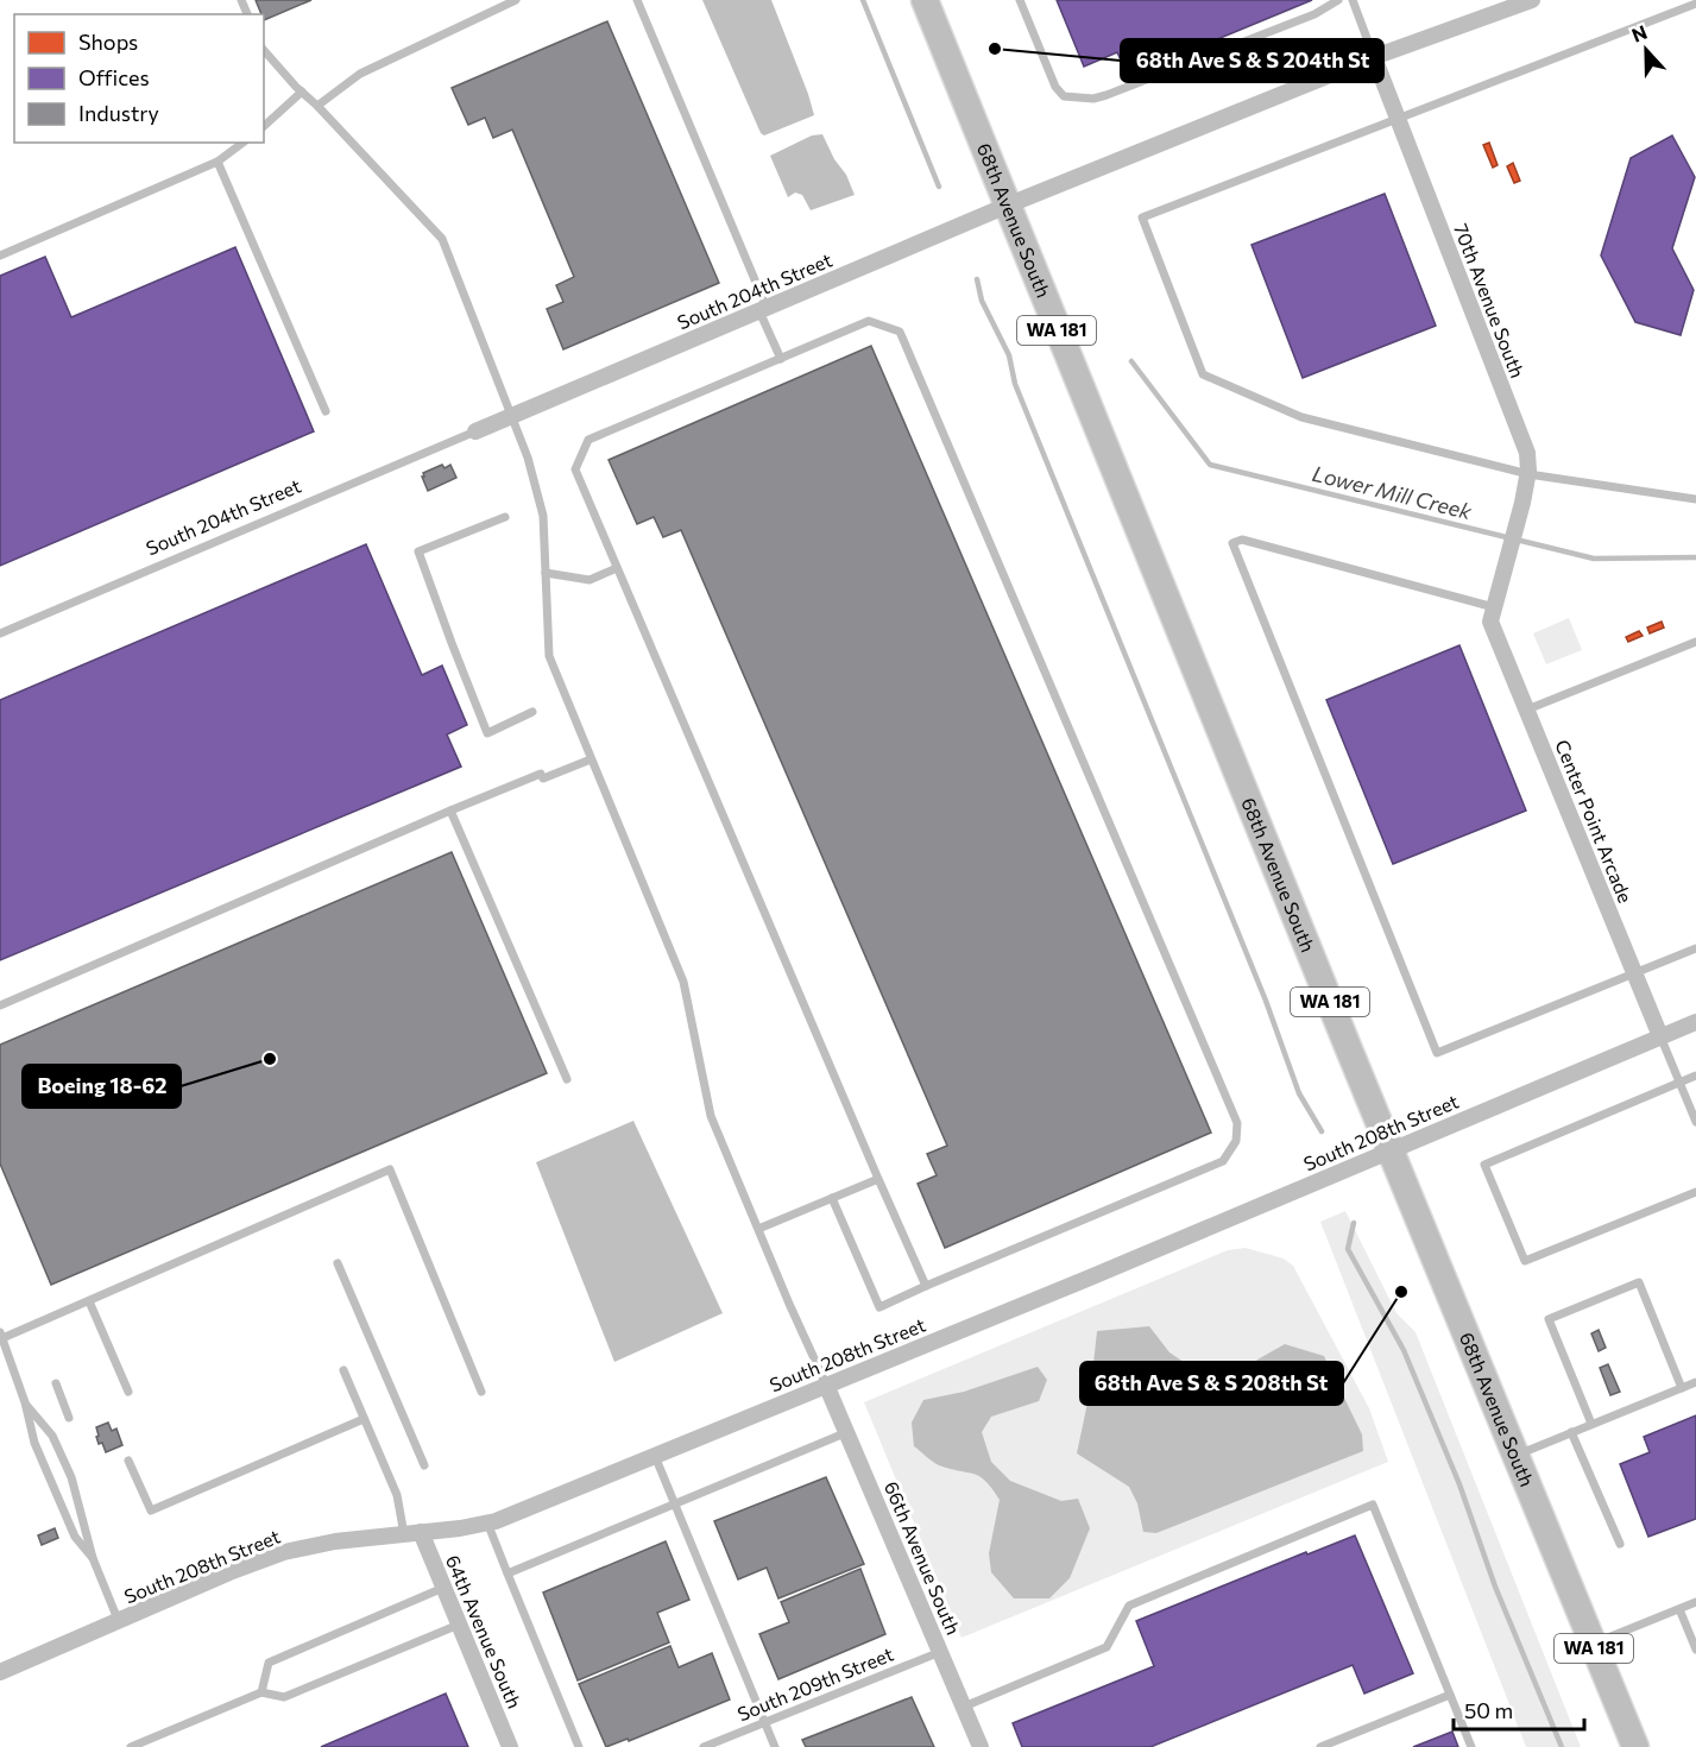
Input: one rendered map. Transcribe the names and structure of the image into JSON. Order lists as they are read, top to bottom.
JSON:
{
  "streets": {
    "main road": ["68th Avenue South", "WA 181"],
    "street": [
      "South 204th Street",
      "70th Avenue South",
      "Center Point Arcade",
      "South 208th Street",
      "66th Avenue South",
      "64th Avenue South"
    ],
    "lane": ["South 209th Street"]
  },
  "crossings": [
    ["68th Avenue South", "South 204th Street"],
    ["68th Avenue South", "South 208th Street"],
    ["South 204th Street", "70th Avenue South"],
    ["70th Avenue South", "Center Point Arcade"],
    ["Center Point Arcade", "South 208th Street"],
    ["South 208th Street", "66th Avenue South"],
    ["South 208th Street", "64th Avenue South"],
    ["66th Avenue South", "South 209th Street"]
  ],
  "water": ["Lower Mill Creek"],
  "places": ["68th Ave S & S 204th St", "Boeing 18-62", "68th Ave S & S 208th St"],
  "legend": ["Shops", "Offices", "Industry"],
  "scale_bar": "50 m",
  "north": "top"
}
